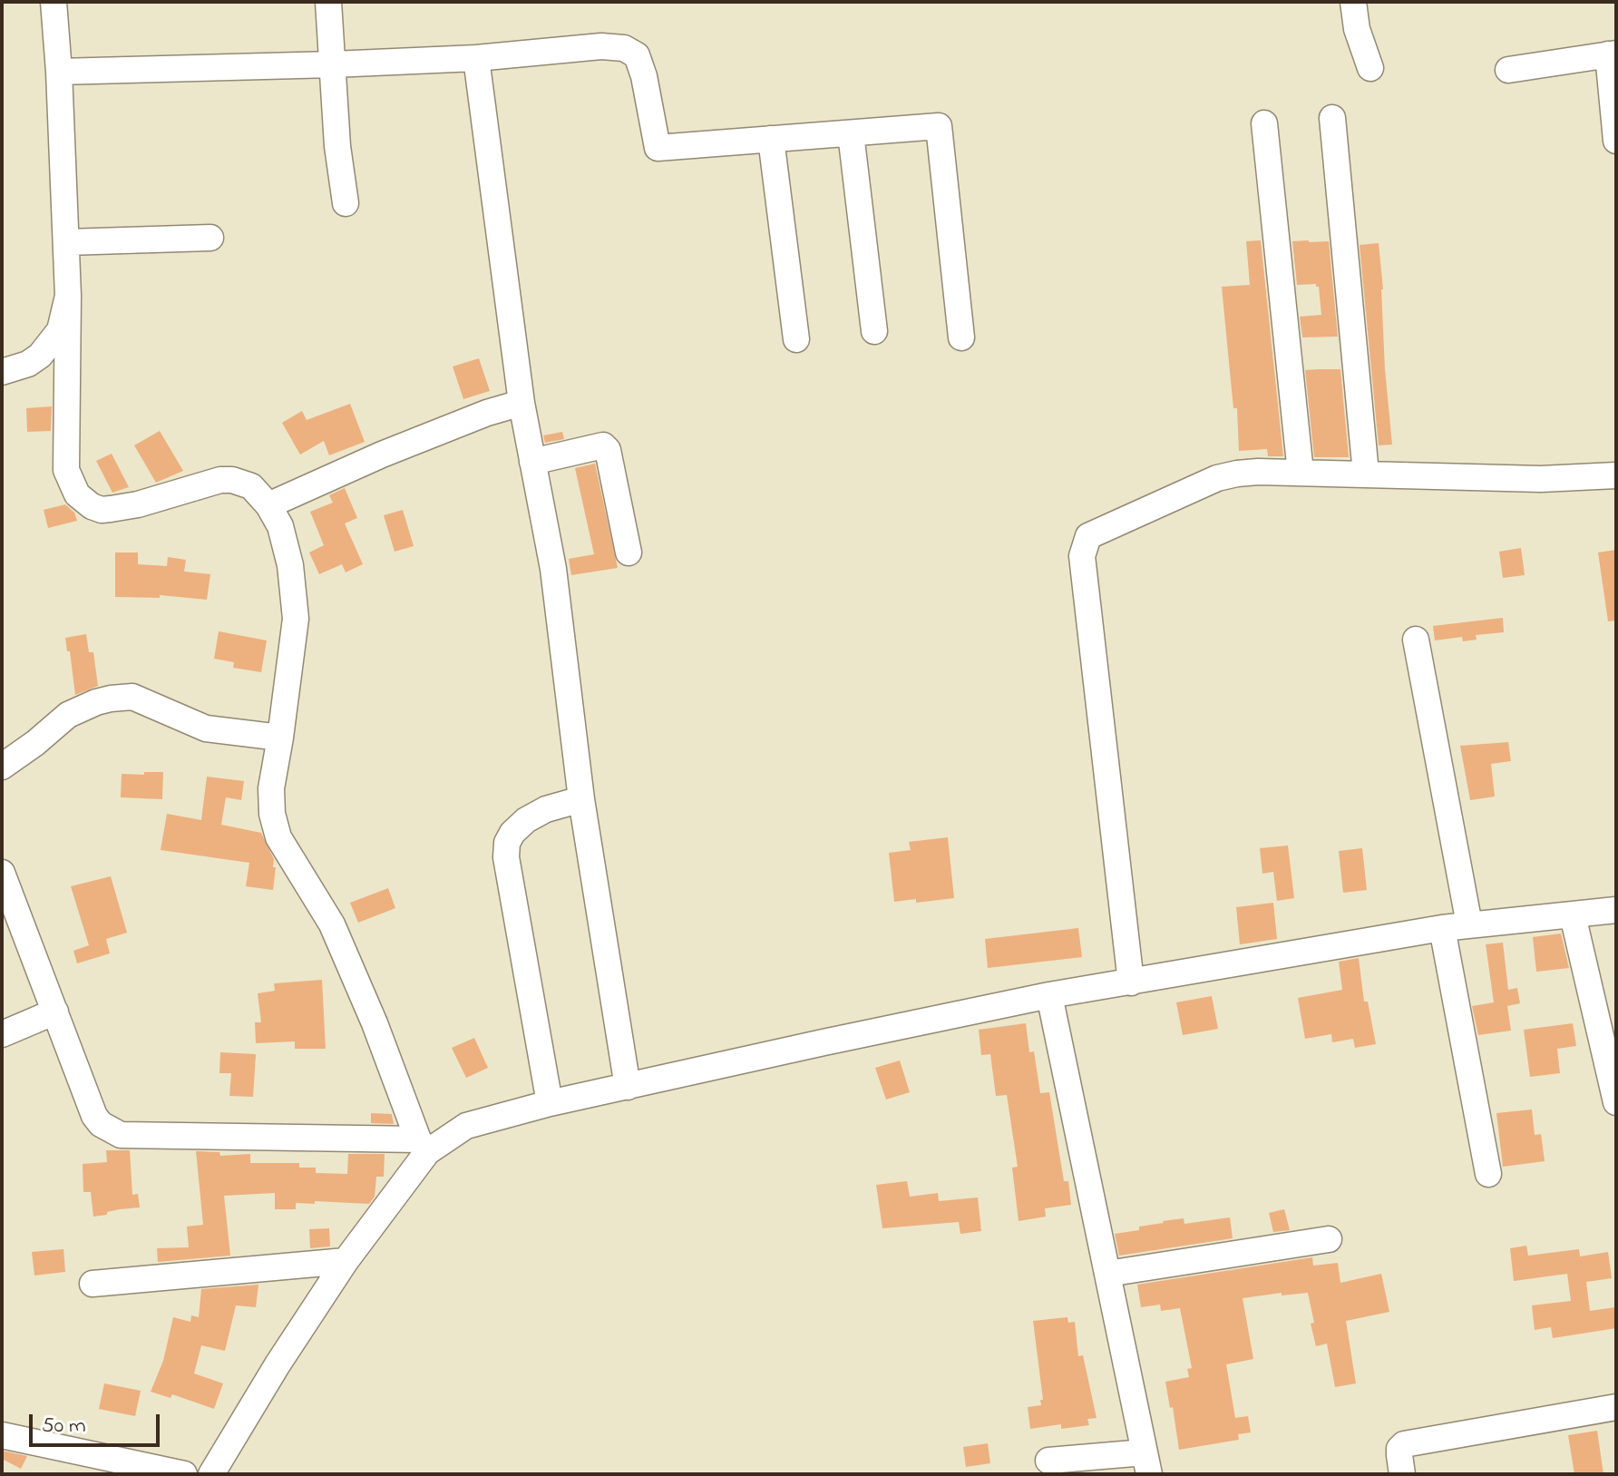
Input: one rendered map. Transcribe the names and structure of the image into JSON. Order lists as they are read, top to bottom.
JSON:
{
  "scale_bar": "50 m"
}
